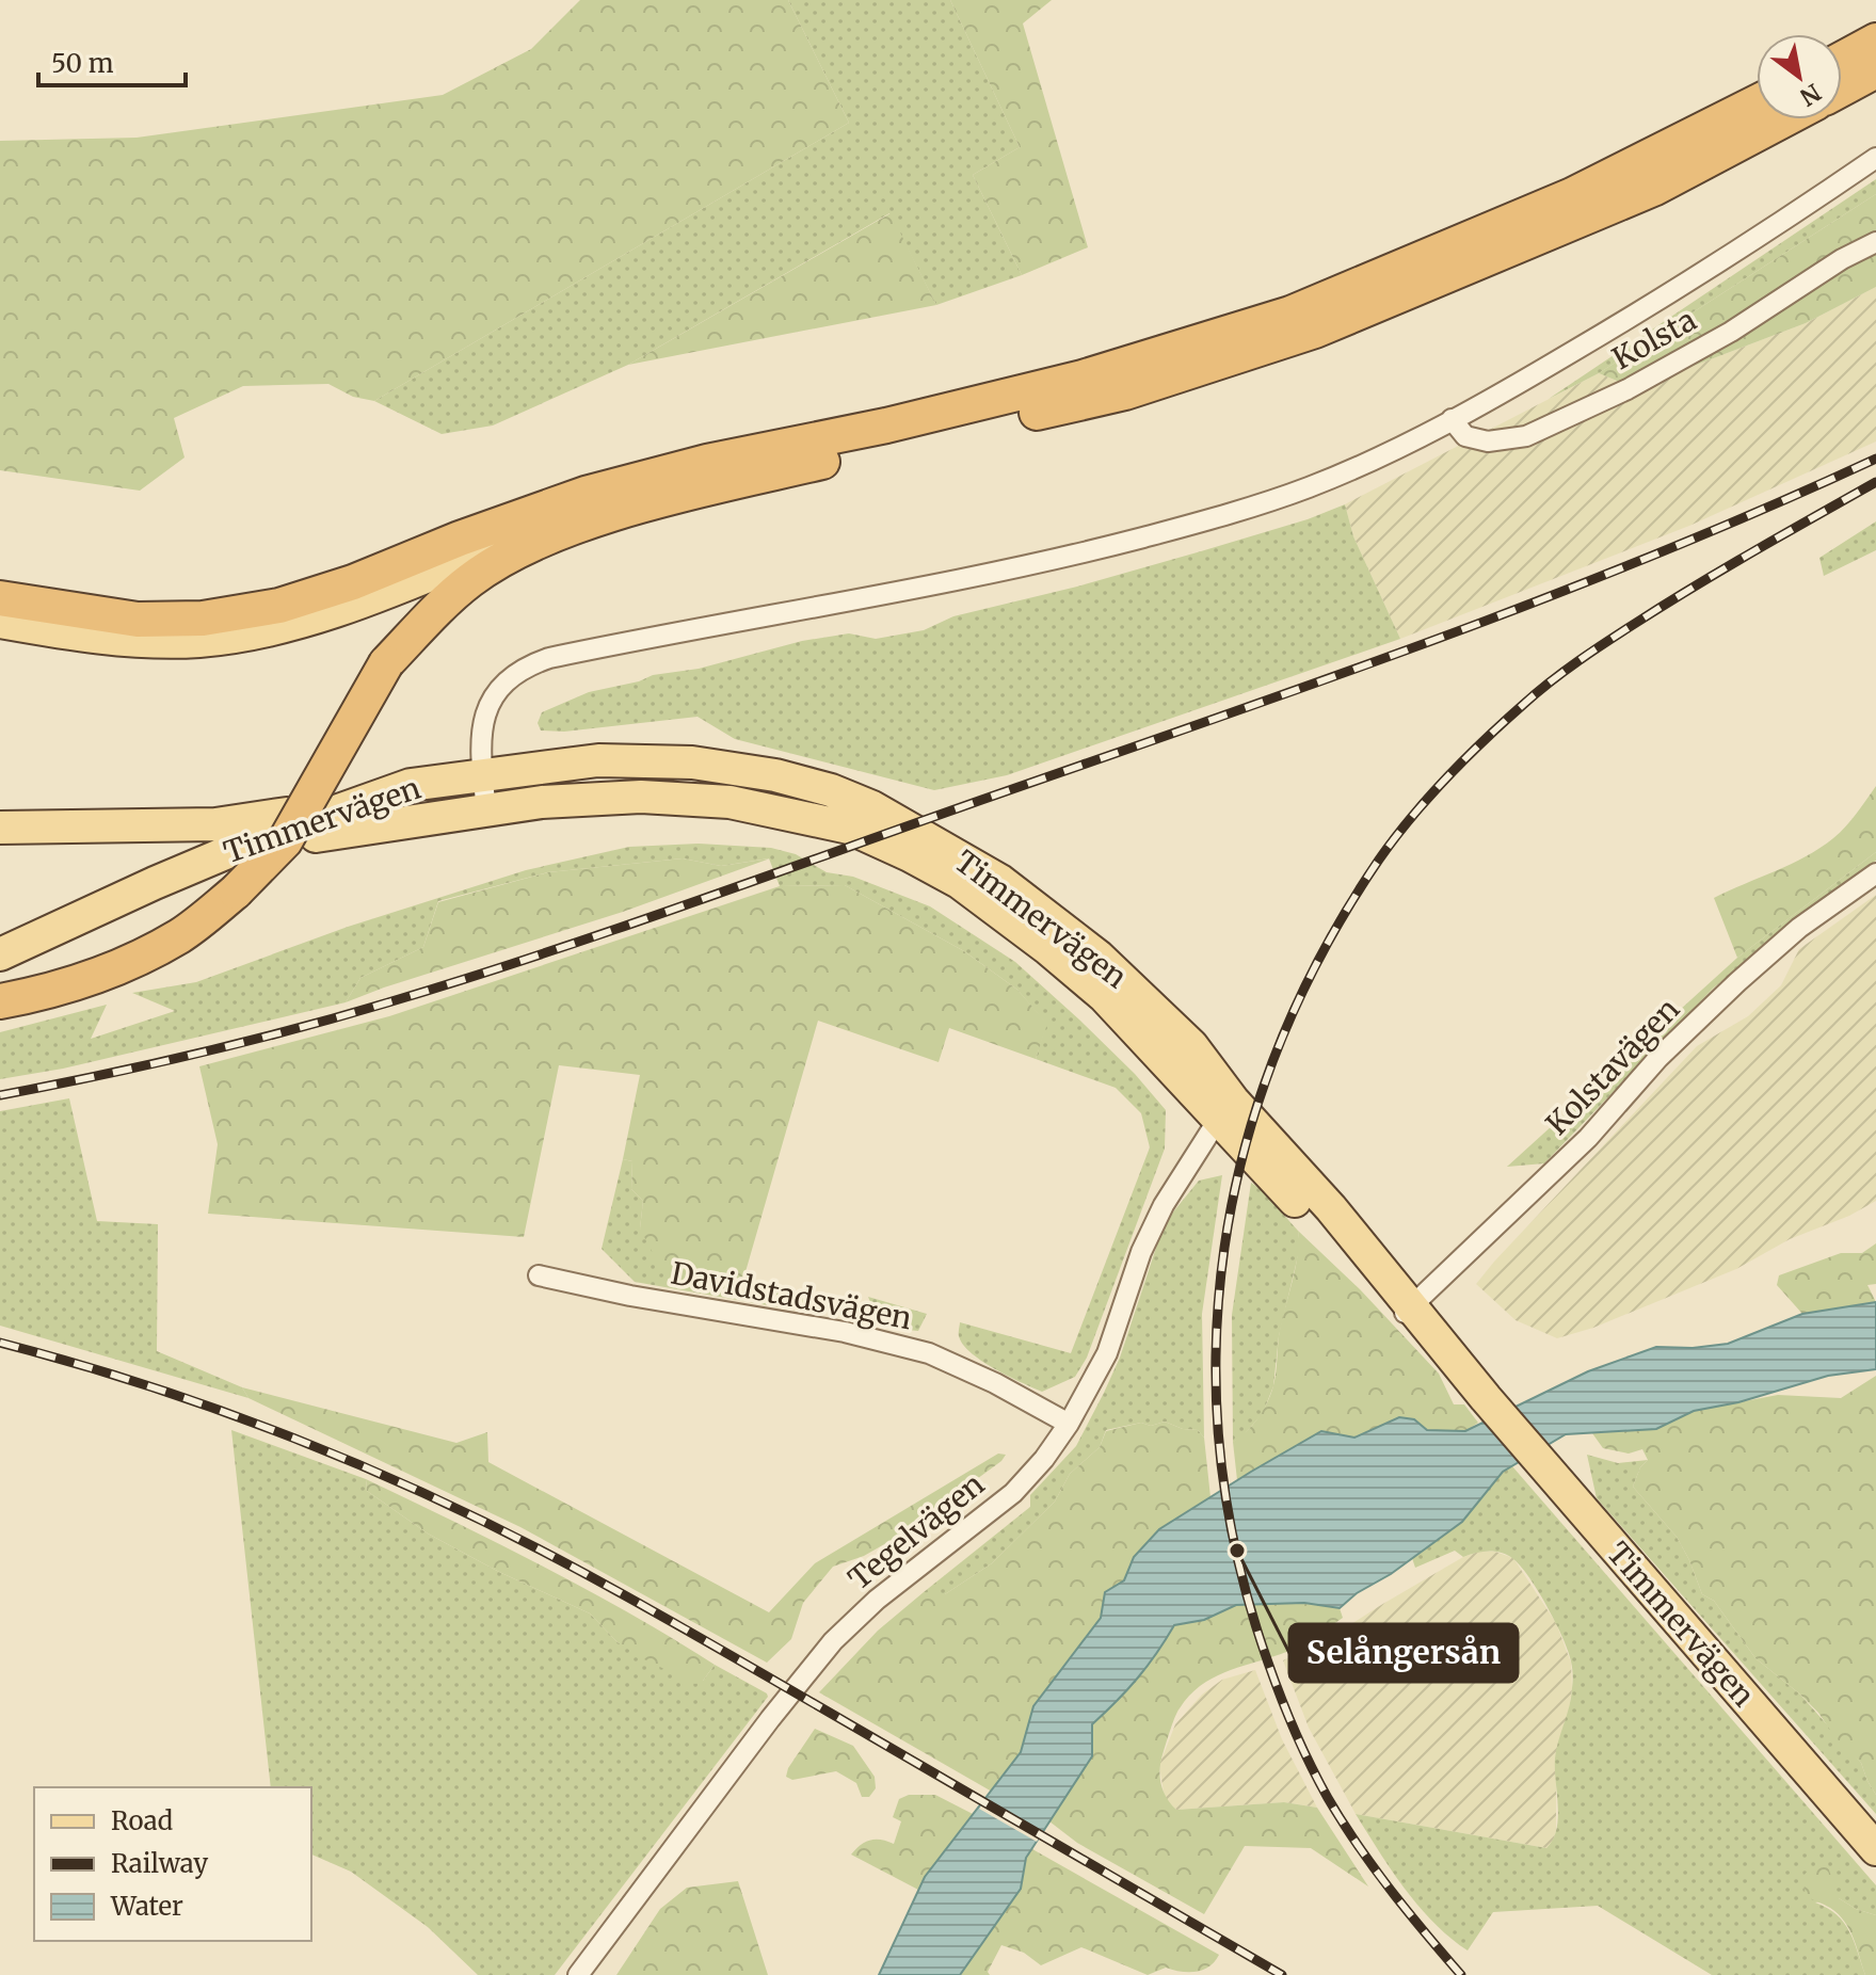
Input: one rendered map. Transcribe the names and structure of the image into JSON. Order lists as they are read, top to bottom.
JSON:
{
  "streets": {
    "main road": ["Timmervägen"],
    "street": [
      "Kolsta",
      "Kolstavägen",
      "Davidstadsvägen",
      "Tegelvägen"
    ]
  },
  "crossings": [
    ["Timmervägen", "Kolstavägen"],
    ["Timmervägen", "Tegelvägen"],
    ["Davidstadsvägen", "Tegelvägen"]
  ],
  "places": ["Selångersån"],
  "legend": ["Road", "Railway", "Water"],
  "scale_bar": "50 m",
  "north": "bottom right"
}
